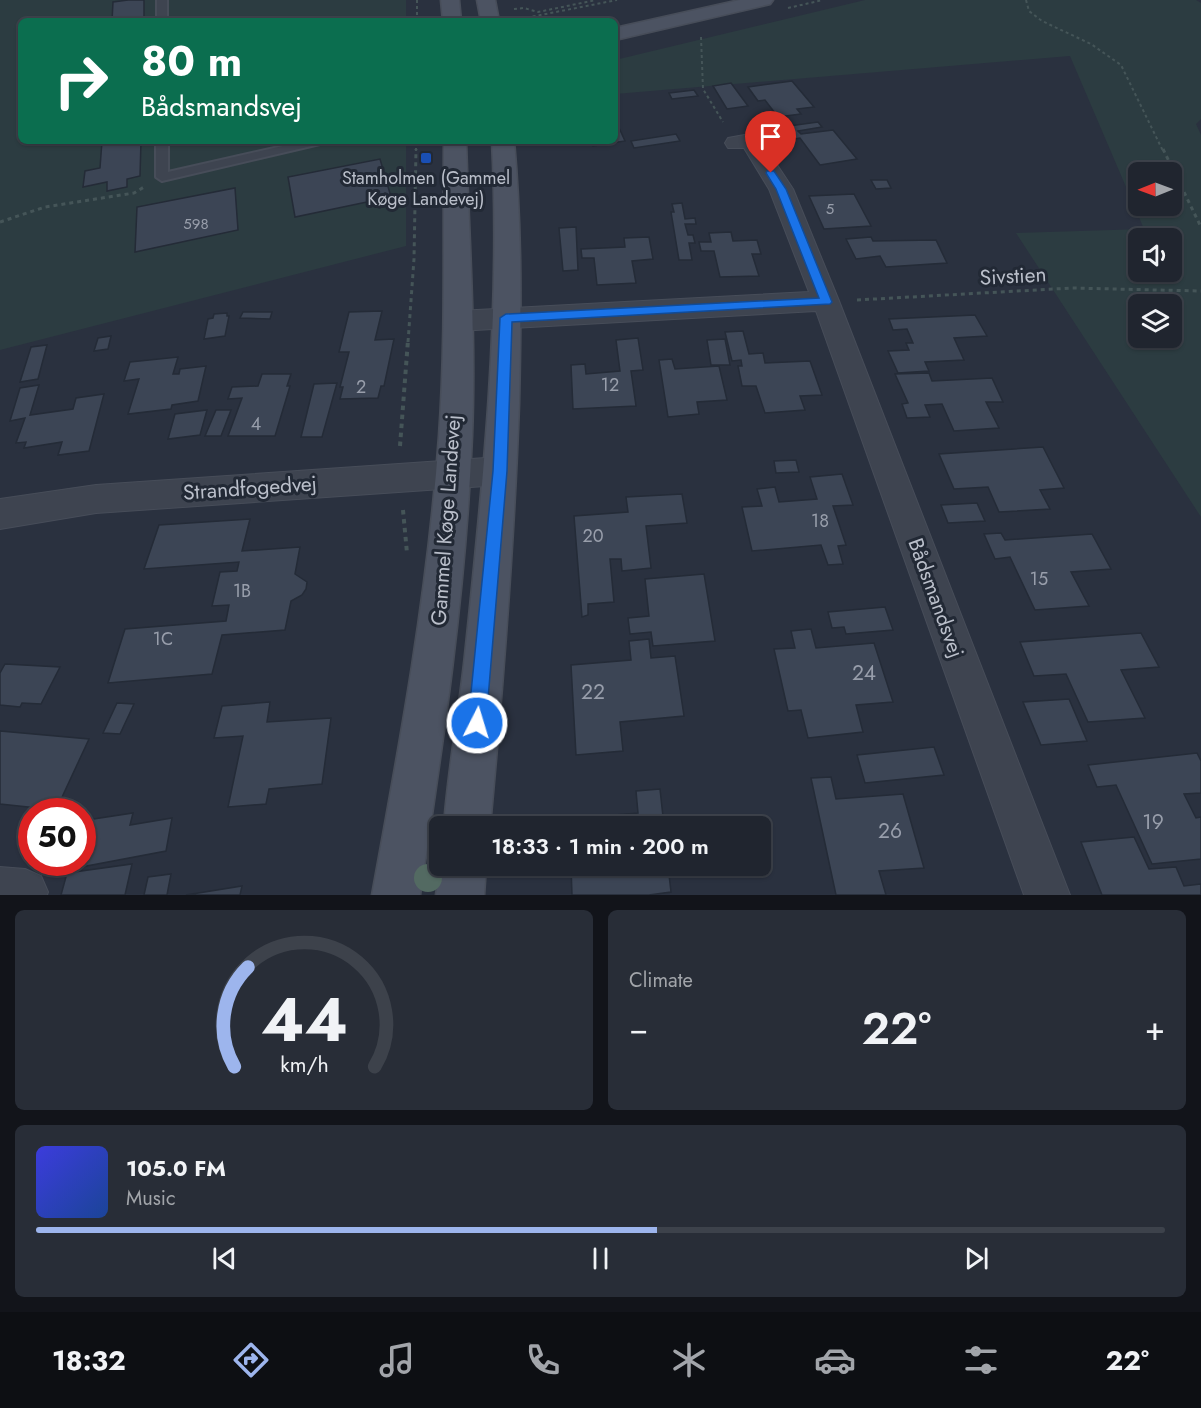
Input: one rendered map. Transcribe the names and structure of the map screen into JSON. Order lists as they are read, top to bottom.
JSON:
{
  "streets": {
    "main road": ["Gammel Køge Landevej"],
    "street": ["Strandfogedvej", "Bådsmandsvej"],
    "path": ["Sivstien"]
  },
  "crossings": [
    ["Sivstien", "Bådsmandsvej"],
    ["Strandfogedvej", "Gammel Køge Landevej"]
  ],
  "places": {
    "transit": ["Stamholmen (Gammel Køge Landevej)"]
  },
  "house_numbers": [
    "5",
    "598",
    "12",
    "2",
    "4",
    "18",
    "20",
    "15",
    "1B",
    "1C",
    "24",
    "22",
    "19",
    "26"
  ],
  "north": "left",
  "page": {
    "turn": ["80 m", "Bådsmandsvej"],
    "limit": "50",
    "trip": "18:33 · 1 min · 200 m",
    "tile": "Climate",
    "heat": ["−", "22°", "+"],
    "song": ["105.0 FM", "Music"],
    "tabs": ["18:32", "22°"],
    "gauge": ["44", "km/h"]
  }
}
